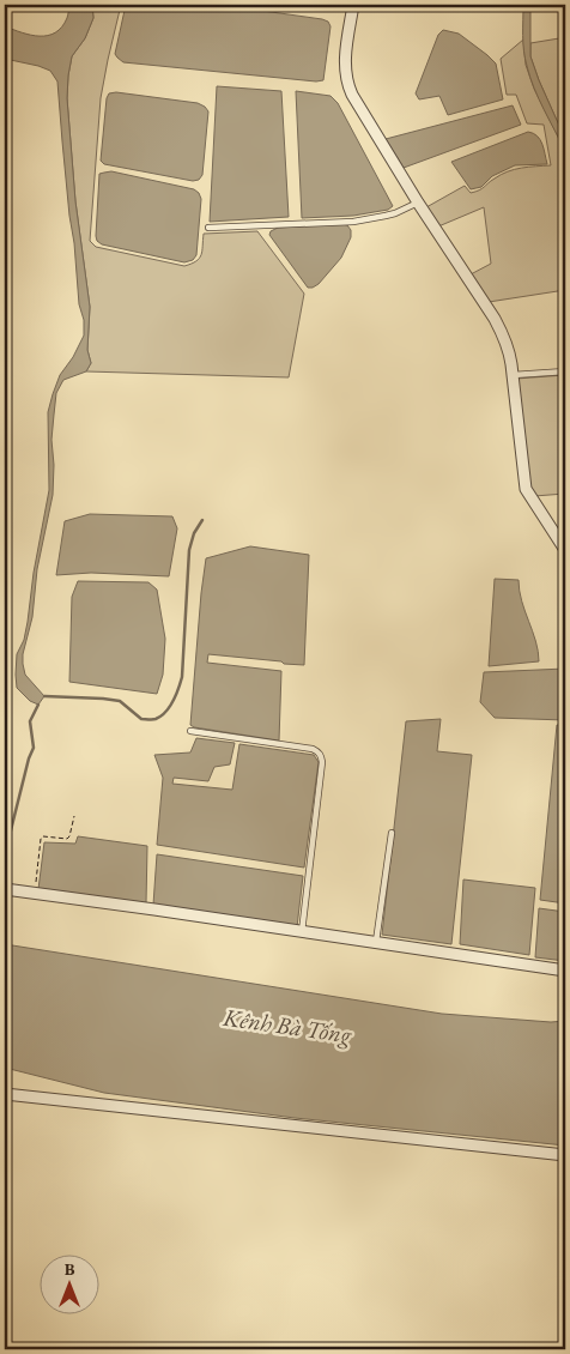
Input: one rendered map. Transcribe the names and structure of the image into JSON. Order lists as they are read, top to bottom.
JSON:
{
  "water": ["Kênh Bà Tống"],
  "north": "top"
}
